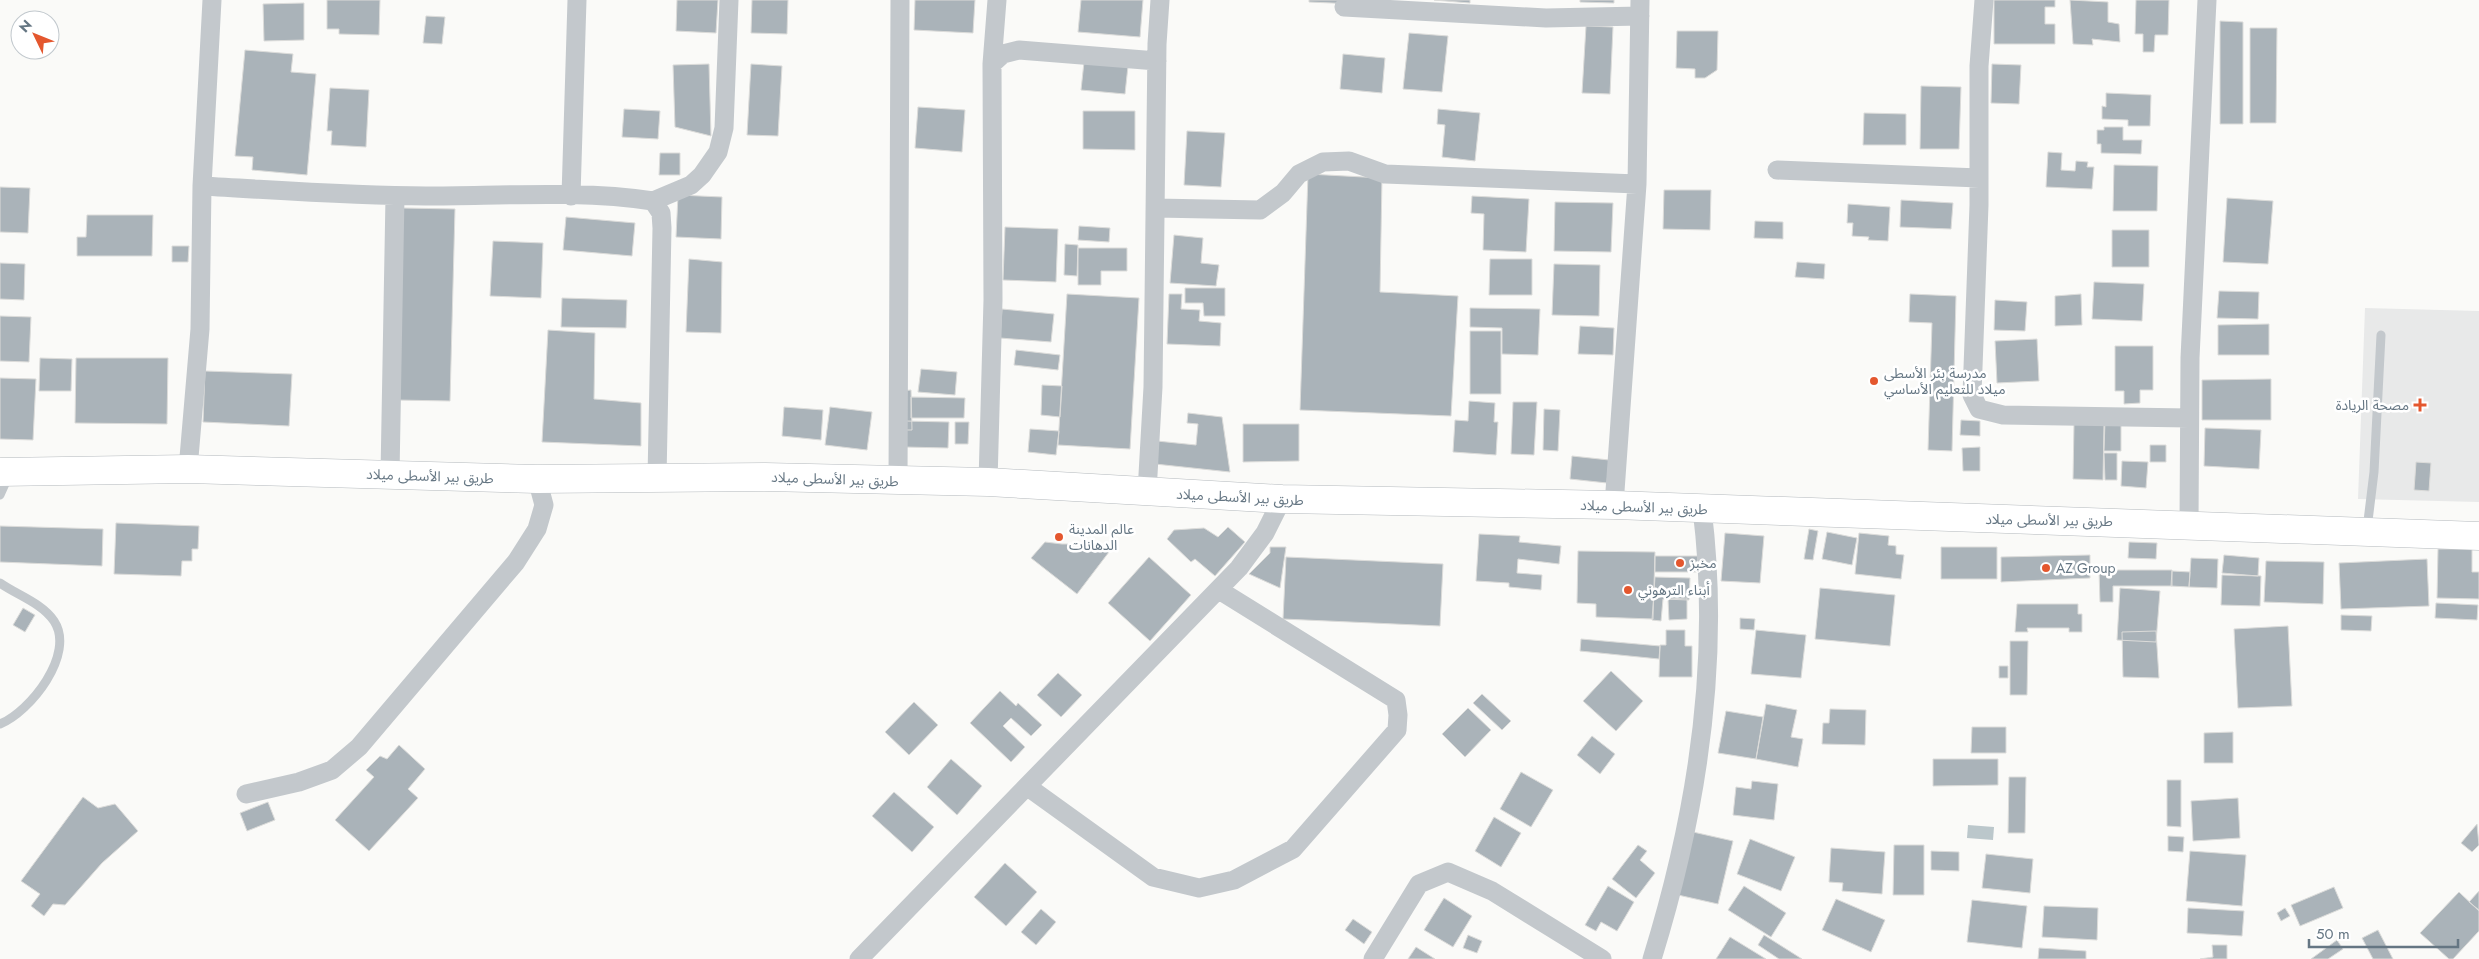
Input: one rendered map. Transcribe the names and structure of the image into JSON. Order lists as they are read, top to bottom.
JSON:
{
  "streets": {
    "main road": ["طريق بير الأسطى ميلاد"]
  },
  "places": {
    "other": [
      "مدرسة بئر الأسطى ميلاد للتعليم الأساسي",
      "عالم المدينة الدهانات",
      "مخبز",
      "AZ Group",
      "أبناء الترهوني"
    ],
    "health": ["مصحة الريادة"]
  },
  "scale_bar": "50 m",
  "north": "top left"
}
